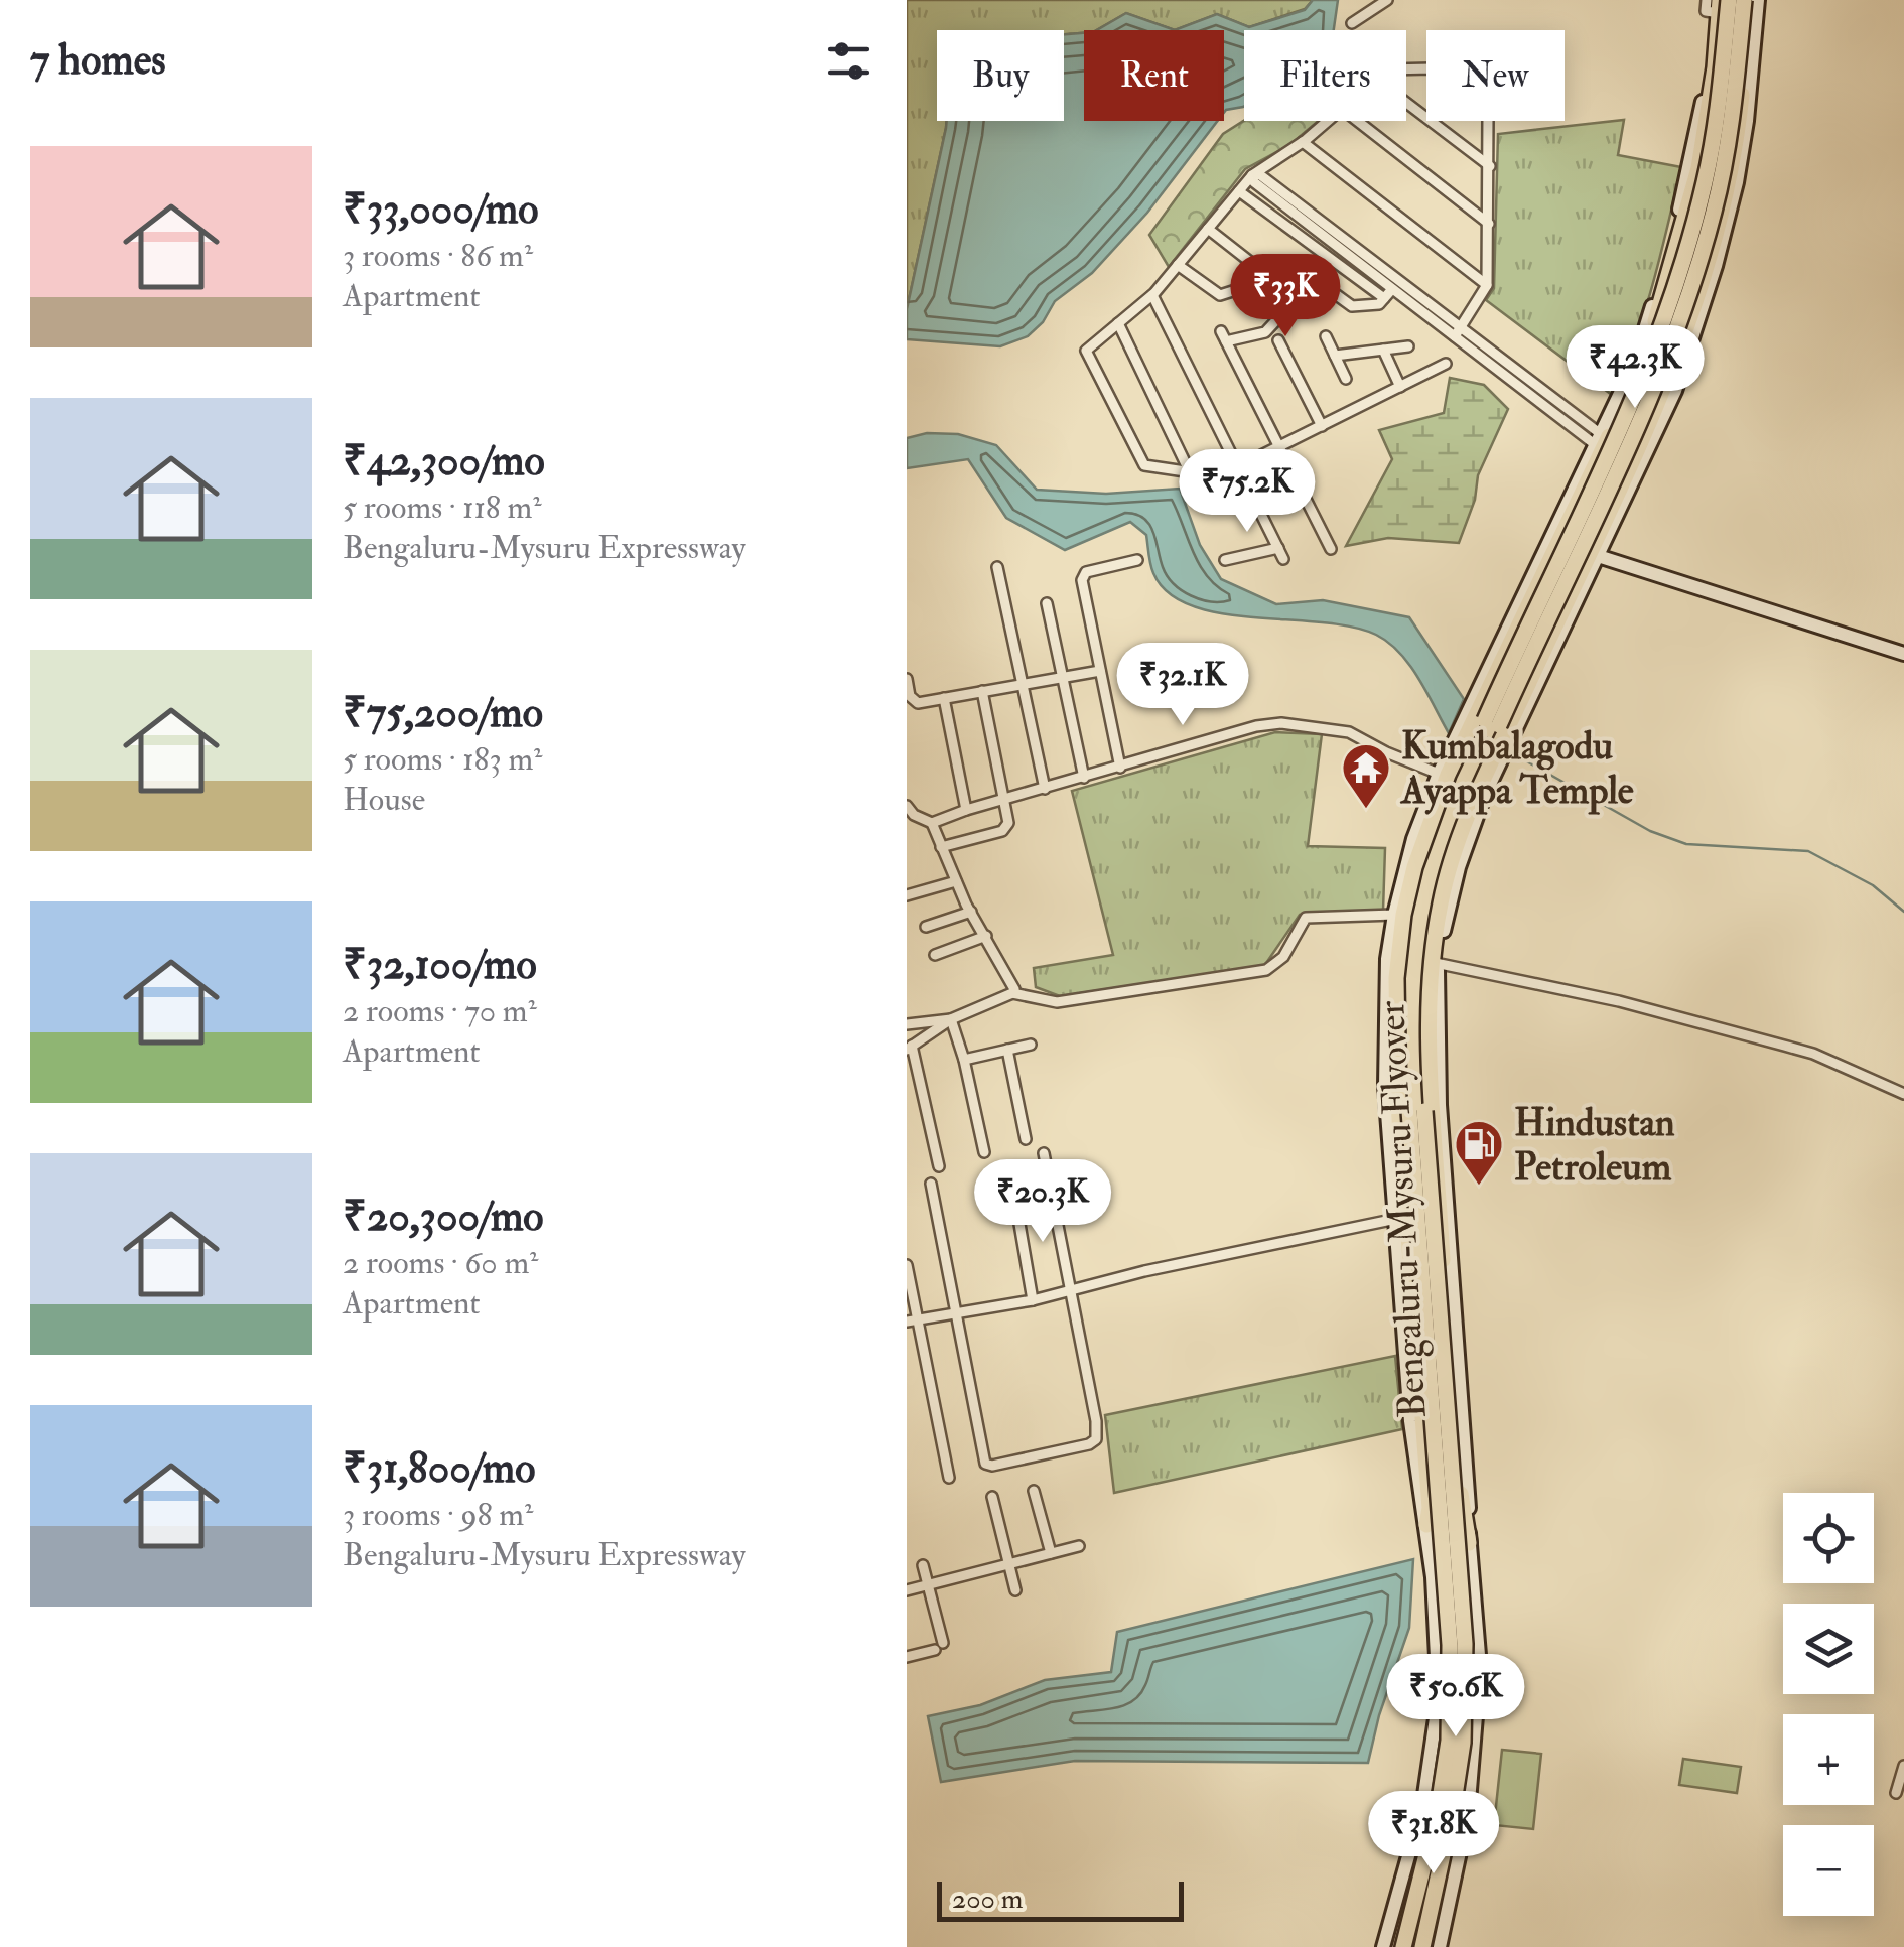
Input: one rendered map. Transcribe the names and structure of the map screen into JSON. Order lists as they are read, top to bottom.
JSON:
{
  "streets": {
    "highway": ["Bengaluru-Mysuru Flyover"]
  },
  "places": {
    "temple": ["Kumbalagodu Ayappa Temple"],
    "fuel station": ["Hindustan Petroleum"]
  },
  "scale_bar": "200 m",
  "page": {
    "heading": "7 homes",
    "chip": [
      "Buy",
      "Rent",
      "Filters",
      "New"
    ],
    "list": [
      {
        "name": "₹33,000/mo",
        "note": "3 rooms · 86 m² · Apartment"
      },
      {
        "name": "₹42,300/mo",
        "note": "5 rooms · 118 m² · Bengaluru-Mysuru Expressway"
      },
      {
        "name": "₹75,200/mo",
        "note": "5 rooms · 183 m² · House"
      },
      {
        "name": "₹32,100/mo",
        "note": "2 rooms · 70 m² · Apartment"
      },
      {
        "name": "₹20,300/mo",
        "note": "2 rooms · 60 m² · Apartment"
      },
      {
        "name": "₹31,800/mo",
        "note": "3 rooms · 98 m² · Bengaluru-Mysuru Expressway"
      }
    ],
    "price": [
      "₹33K",
      "₹42.3K",
      "₹75.2K",
      "₹32.1K",
      "₹20.3K",
      "₹50.6K",
      "₹31.8K"
    ],
    "map_buttons": ["+", "−"],
    "scale": "200 m"
  }
}
